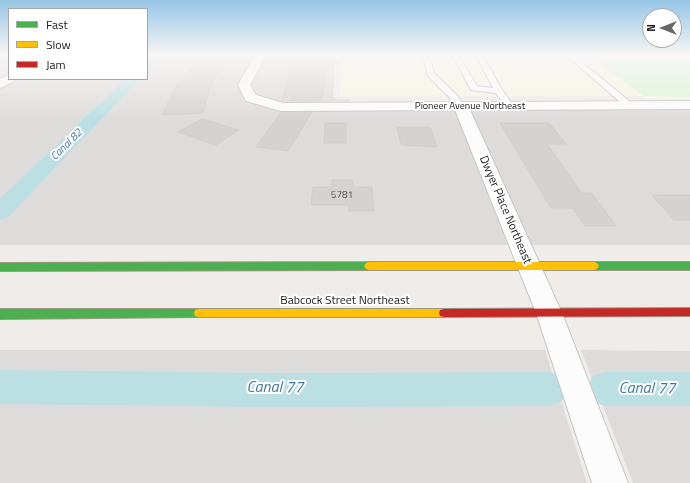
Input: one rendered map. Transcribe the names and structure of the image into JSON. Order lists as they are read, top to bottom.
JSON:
{
  "streets": {
    "main road": ["Babcock Street Northeast"],
    "street": ["Pioneer Avenue Northeast", "Dwyer Place Northeast"]
  },
  "crossings": [
    ["Pioneer Avenue Northeast", "Dwyer Place Northeast"],
    ["Dwyer Place Northeast", "Babcock Street Northeast"]
  ],
  "water": ["Canal 82", "Canal 77"],
  "house_numbers": ["5781"],
  "legend": ["Fast", "Slow", "Jam"],
  "north": "left"
}
